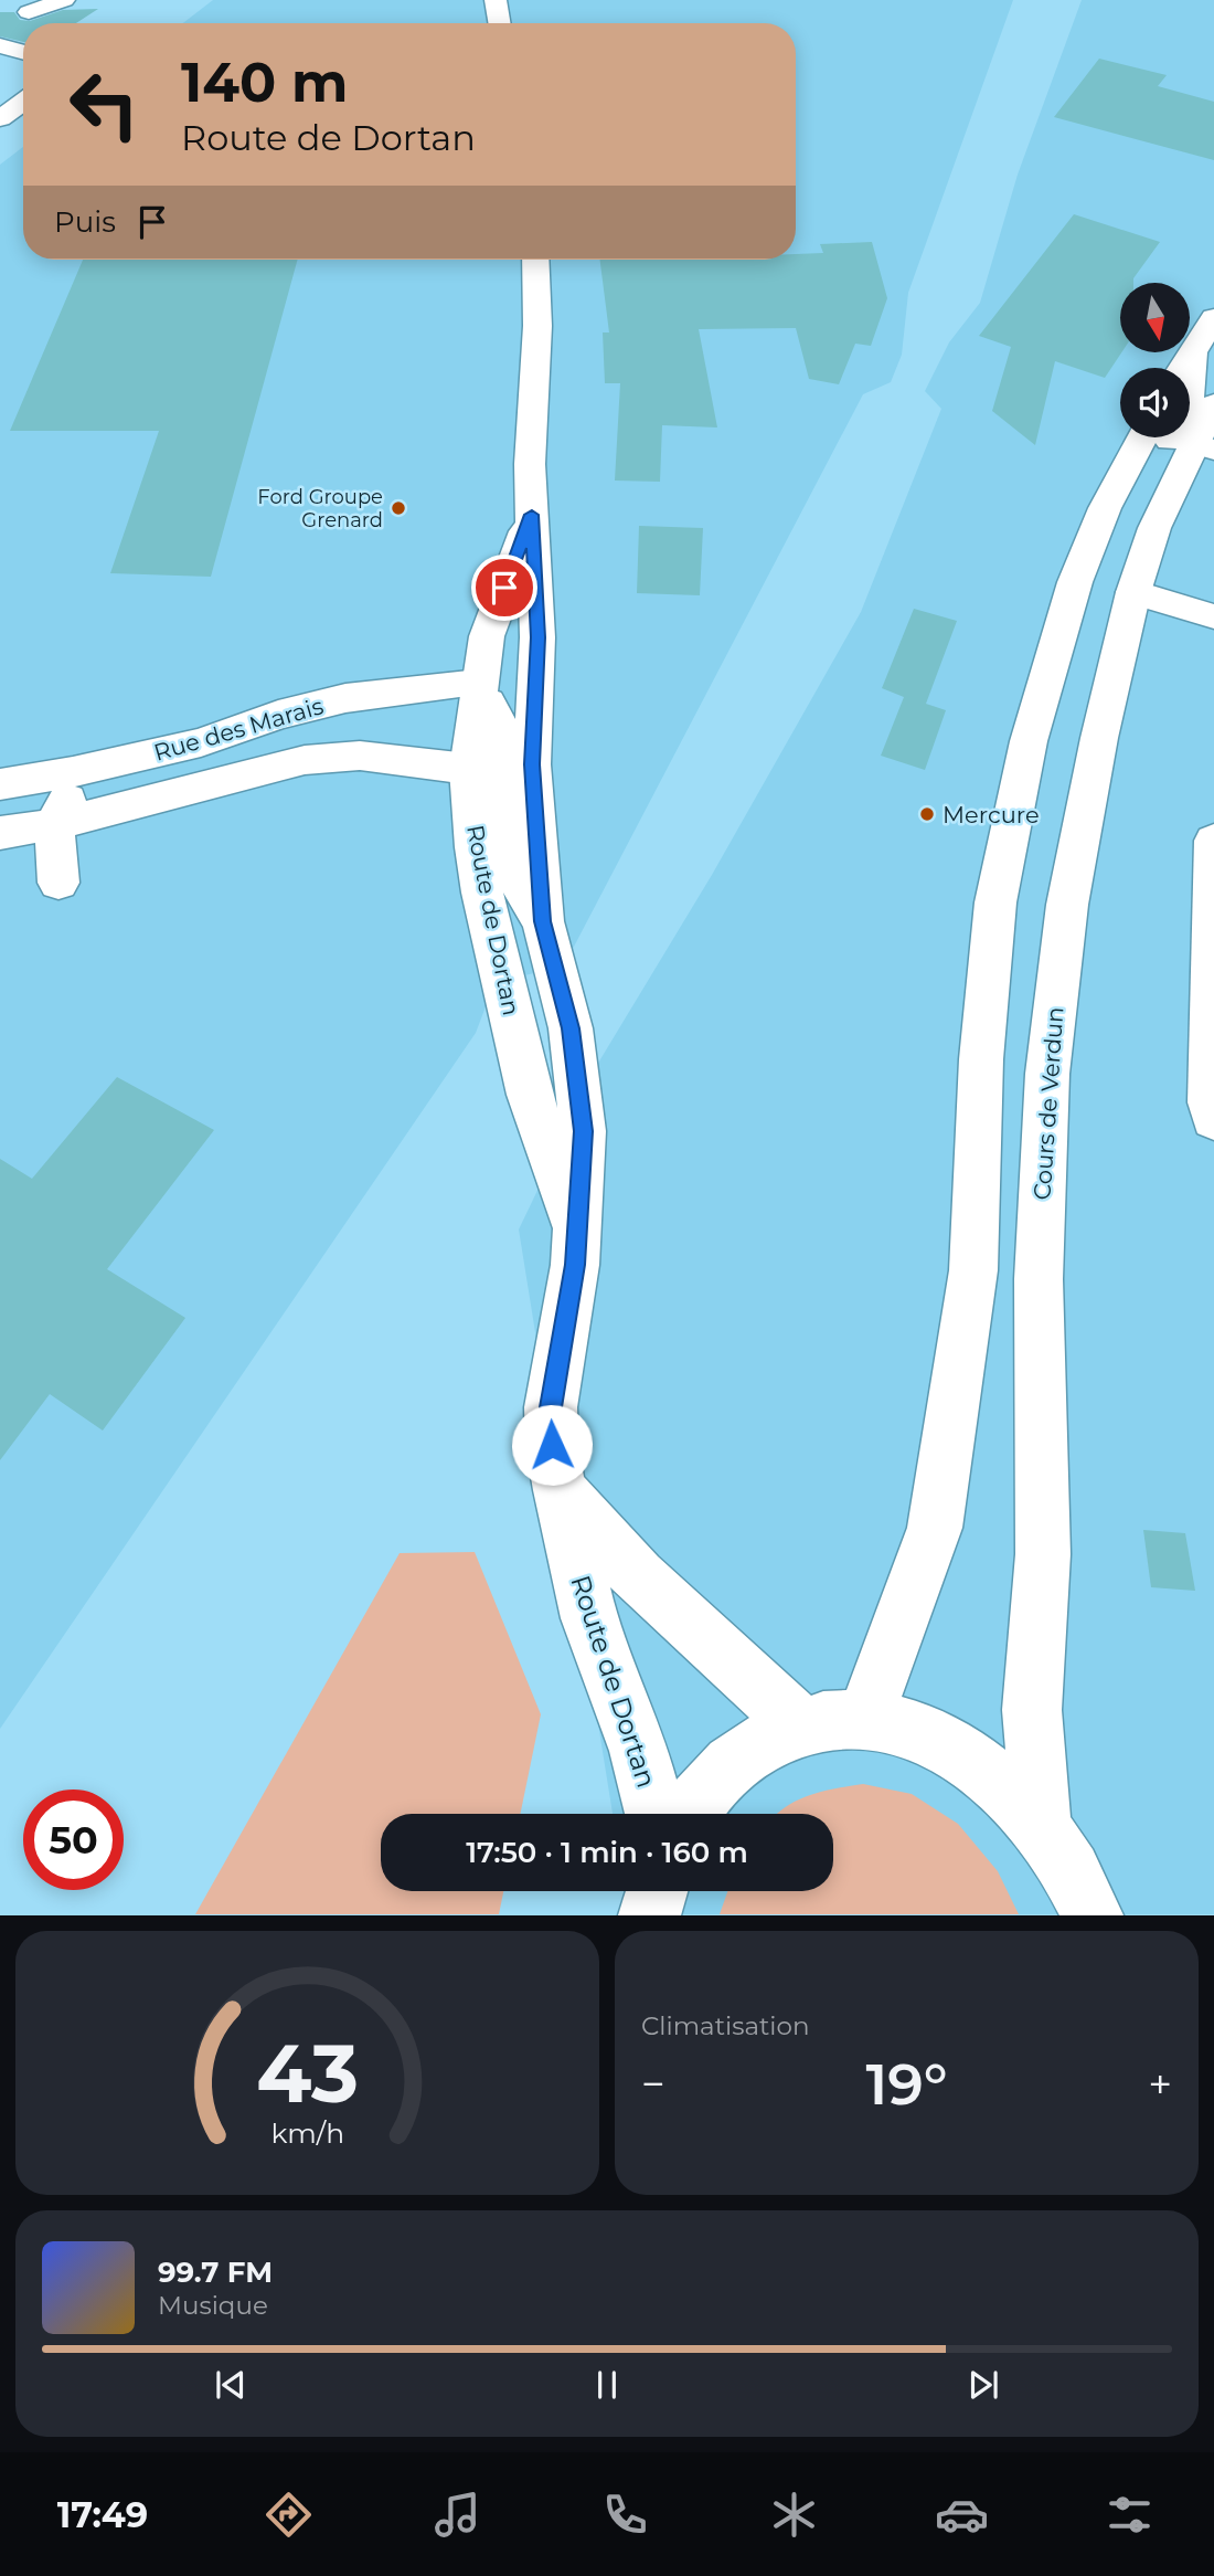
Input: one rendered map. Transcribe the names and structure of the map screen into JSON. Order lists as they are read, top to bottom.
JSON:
{
  "streets": {
    "main road": ["Rue des Marais", "Route de Dortan", "Cours de Verdun"]
  },
  "crossings": [
    ["Rue des Marais", "Route de Dortan"]
  ],
  "places": ["Ford Groupe Grenard", "Mercure"],
  "north": "bottom",
  "page": {
    "turn": ["140 m", "Route de Dortan"],
    "then": "Puis",
    "limit": "50",
    "trip": "17:50 · 1 min · 160 m",
    "tile": "Climatisation",
    "heat": ["−", "19°", "+"],
    "song": ["99.7 FM", "Musique"],
    "tabs": "17:49",
    "gauge": ["43", "km/h"]
  }
}
